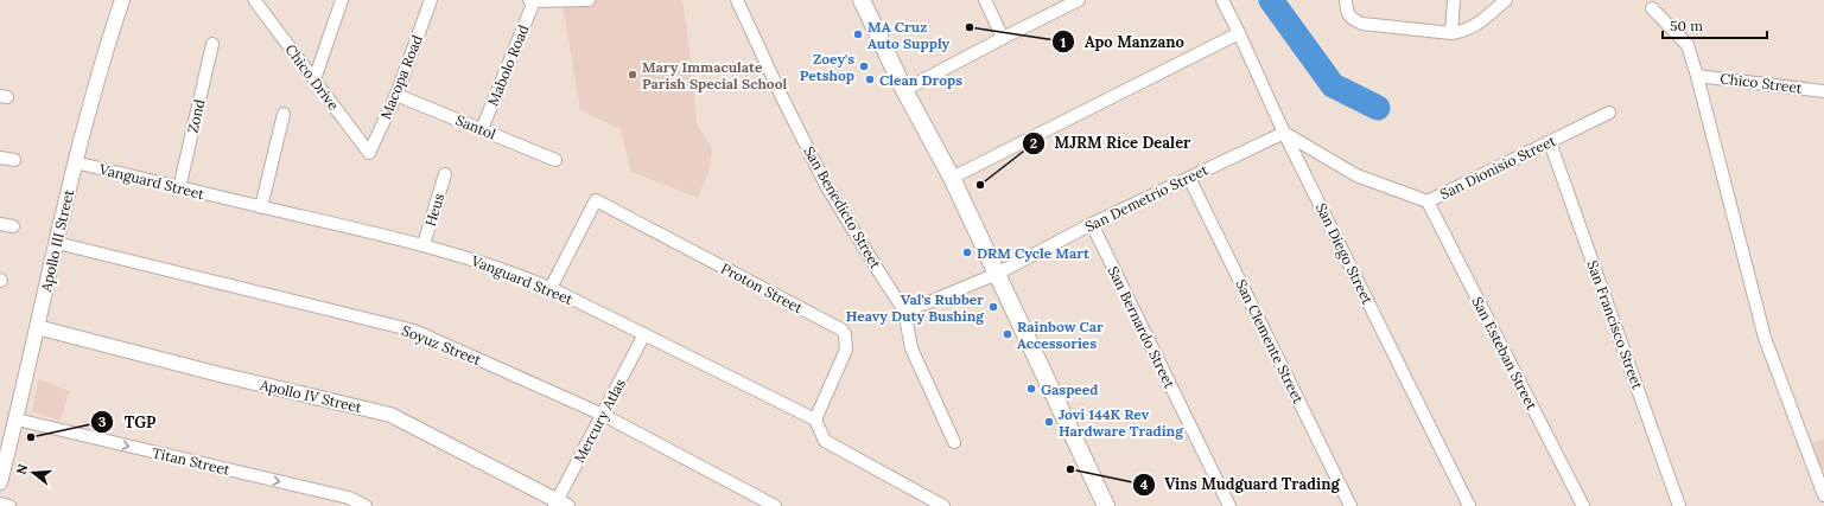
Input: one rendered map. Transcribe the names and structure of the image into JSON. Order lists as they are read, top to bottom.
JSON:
{
  "streets": {
    "street": [
      "Mabolo Road",
      "Chico Drive",
      "Macopa Road",
      "Chico Street",
      "Zond",
      "Santol",
      "San Dionisio Street",
      "Vanguard Street",
      "San Demetrio Street",
      "San Benedicto Street",
      "Heus",
      "Apollo III Street",
      "San Diego Street",
      "Proton Street",
      "San Francisco Street",
      "San Bernardo Street",
      "San Clemente Street",
      "Soyuz Street",
      "San Esteban Street",
      "Apollo IV Street",
      "Mercury Atlas",
      "Titan Street"
    ]
  },
  "crossings": [
    ["Mabolo Road", "Santol"],
    ["Chico Drive", "Macopa Road"],
    ["Macopa Road", "Santol"],
    ["Zond", "Vanguard Street"],
    ["San Dionisio Street", "San Demetrio Street"],
    ["San Dionisio Street", "San Diego Street"],
    ["San Dionisio Street", "San Francisco Street"],
    ["San Dionisio Street", "San Esteban Street"],
    ["Vanguard Street", "Heus"],
    ["Vanguard Street", "Apollo III Street"],
    ["Vanguard Street", "Proton Street"],
    ["Vanguard Street", "Mercury Atlas"],
    ["San Demetrio Street", "San Benedicto Street"],
    ["San Demetrio Street", "San Diego Street"],
    ["San Demetrio Street", "San Bernardo Street"],
    ["San Demetrio Street", "San Clemente Street"],
    ["Apollo III Street", "Soyuz Street"],
    ["Apollo III Street", "Apollo IV Street"],
    ["Apollo III Street", "Titan Street"],
    ["Soyuz Street", "Mercury Atlas"],
    ["Apollo IV Street", "Mercury Atlas"]
  ],
  "one_way": ["Titan Street"],
  "places": [
    "Apo Manzano",
    "MA Cruz Auto Supply",
    "Zoey's Petshop",
    "Mary Immaculate Parish Special School",
    "Clean Drops",
    "MJRM Rice Dealer",
    "DRM Cycle Mart",
    "Val's Rubber Heavy Duty Bushing",
    "Rainbow Car Accessories",
    "Gaspeed",
    "Jovi 144K Rev Hardware Trading",
    "TGP",
    "Vins Mudguard Trading"
  ],
  "scale_bar": "50 m",
  "north": "left"
}
